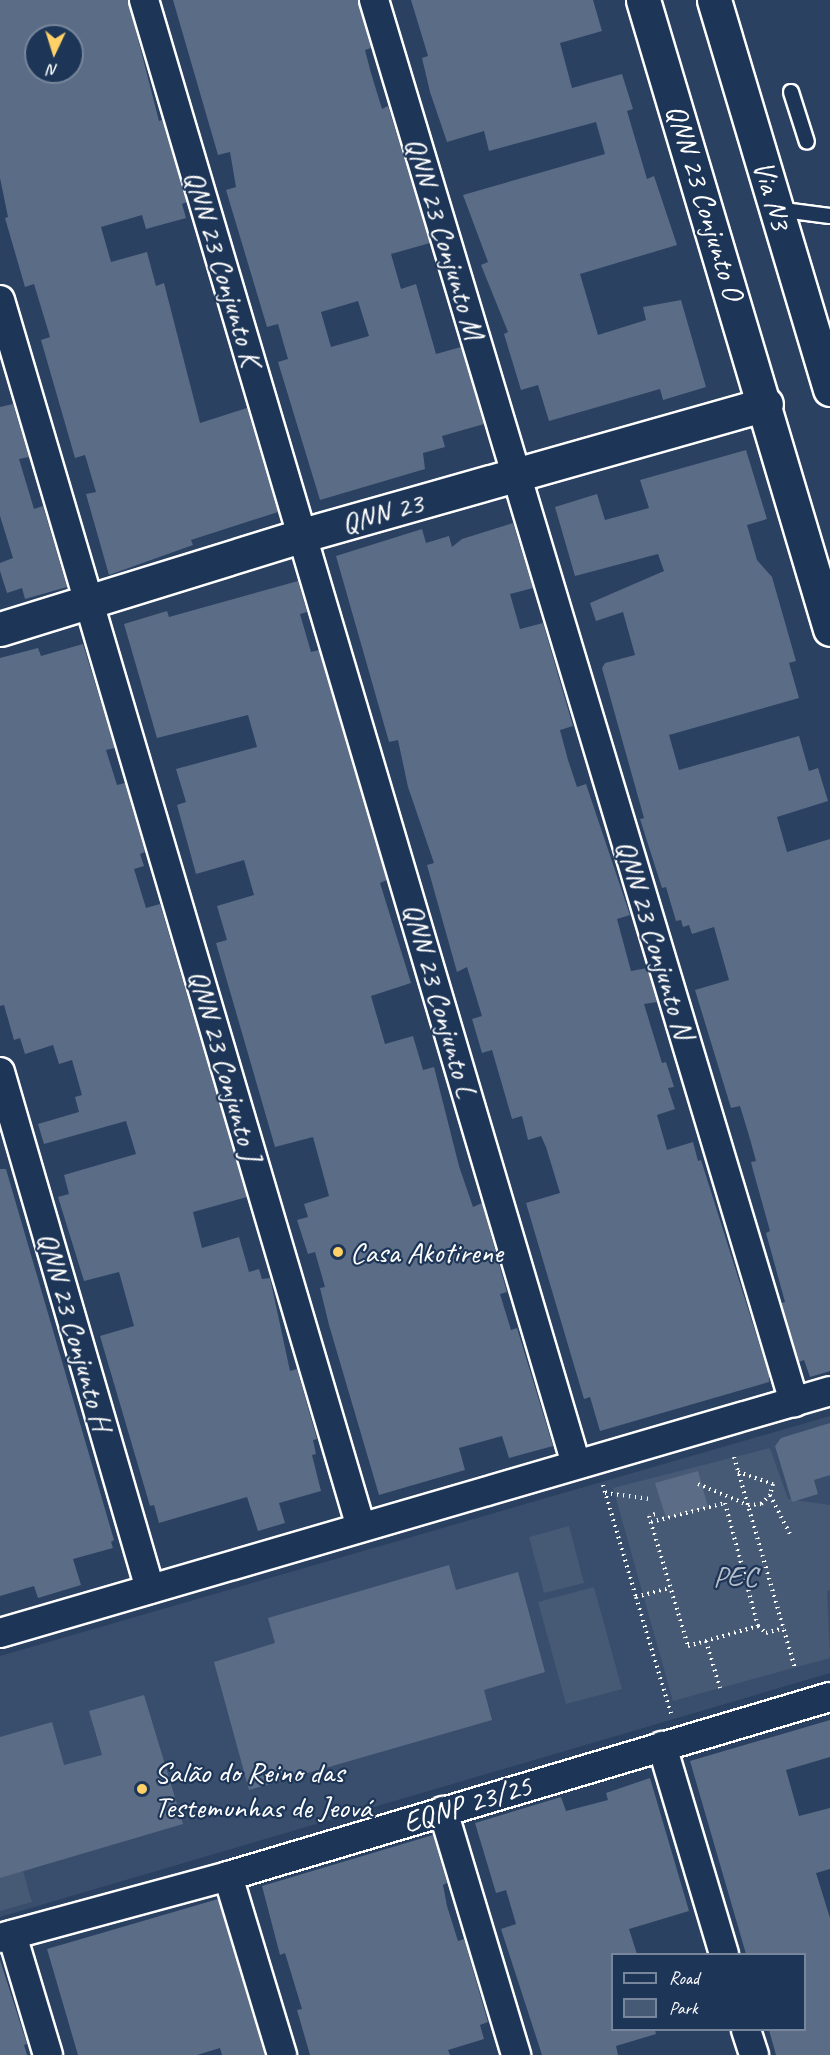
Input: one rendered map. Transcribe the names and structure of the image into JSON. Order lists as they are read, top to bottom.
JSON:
{
  "streets": {
    "main road": ["Via N3", "QNN 23 Conjunto O", "QNN 23"],
    "street": [
      "QNN 23 Conjunto M",
      "QNN 23 Conjunto K",
      "QNN 23 Conjunto N",
      "QNN 23 Conjunto L",
      "QNN 23 Conjunto J",
      "QNN 23 Conjunto H",
      "EQNP 23/25"
    ]
  },
  "crossings": [
    ["QNN 23 Conjunto O", "QNN 23"],
    ["QNN 23 Conjunto M", "QNN 23"],
    ["QNN 23 Conjunto M", "QNN 23 Conjunto N"],
    ["QNN 23 Conjunto K", "QNN 23"],
    ["QNN 23 Conjunto K", "QNN 23 Conjunto L"],
    ["QNN 23", "QNN 23 Conjunto N"],
    ["QNN 23", "QNN 23 Conjunto L"],
    ["QNN 23", "QNN 23 Conjunto J"]
  ],
  "parks": ["PEC"],
  "places": ["Casa Akotirene", "Salão do Reino das Testemunhas de Jeová"],
  "legend": ["Road", "Park"],
  "north": "bottom"
}
